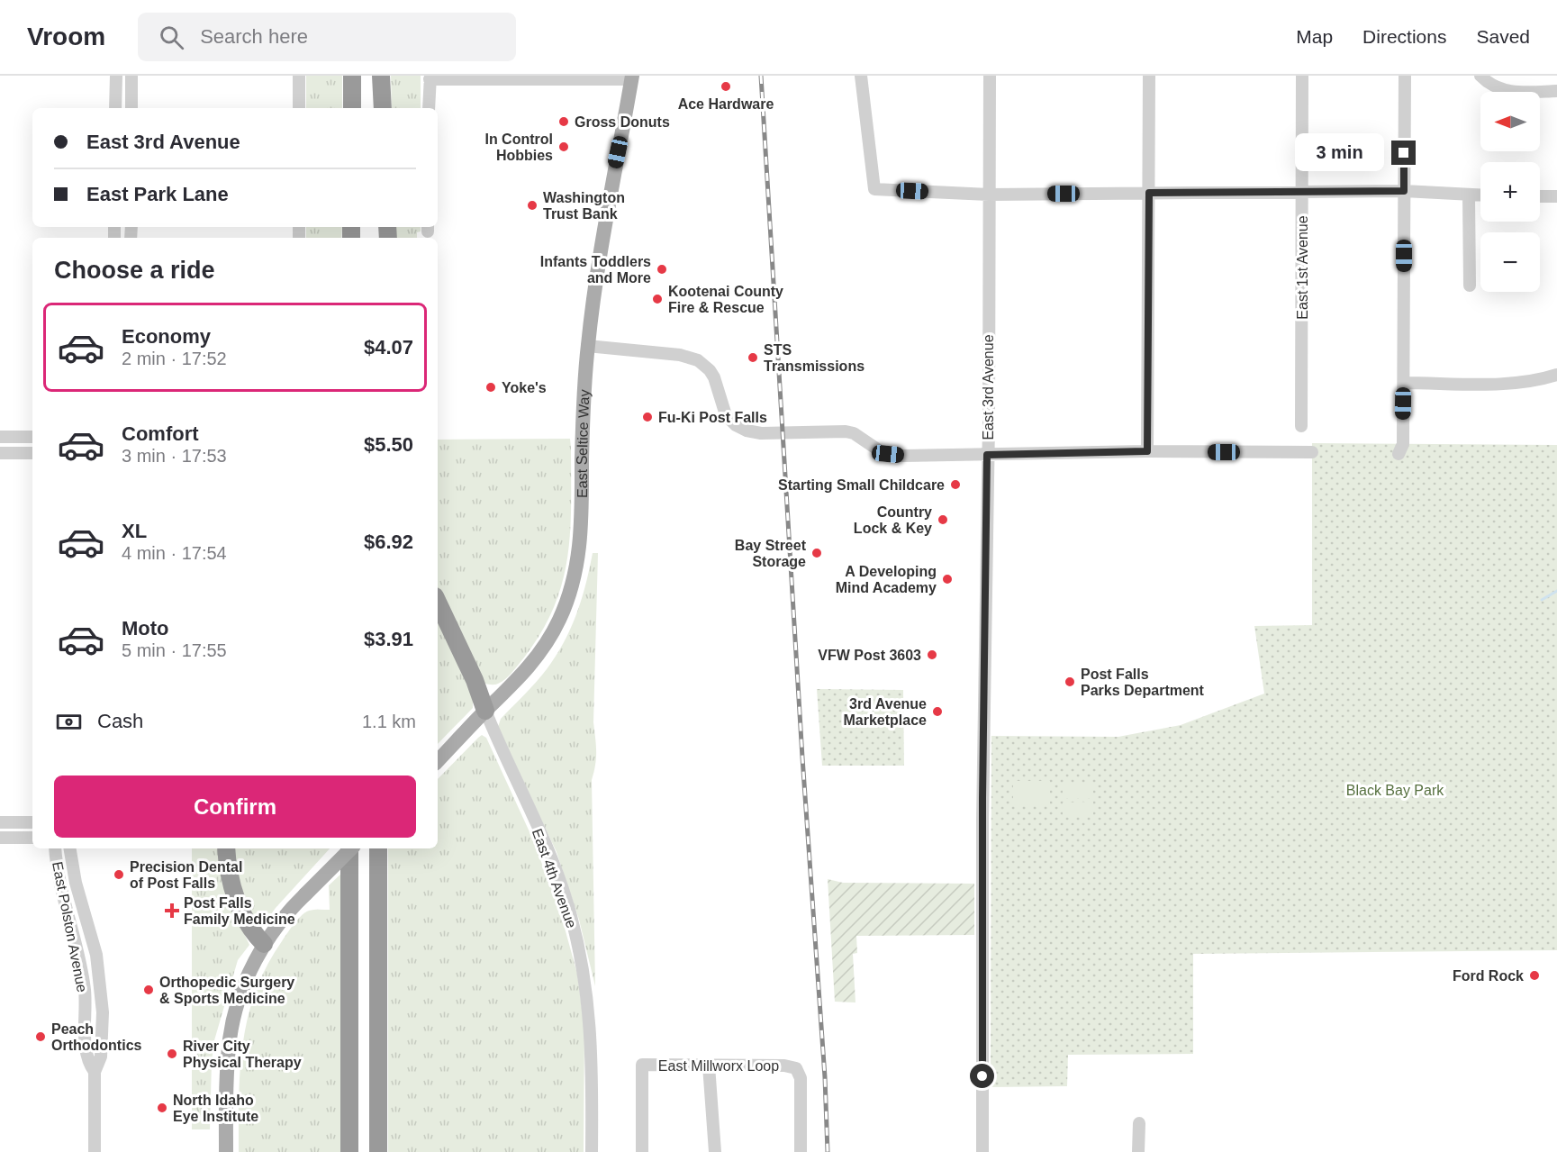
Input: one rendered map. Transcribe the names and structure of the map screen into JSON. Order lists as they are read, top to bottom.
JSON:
{
  "streets": {
    "main road": ["East Seltice Way"],
    "street": [
      "East 1st Avenue",
      "East 3rd Avenue",
      "East 4th Avenue",
      "East Polston Avenue",
      "East Millworx Loop"
    ]
  },
  "crossings": [
    ["East Seltice Way", "East 4th Avenue"]
  ],
  "parks": ["Black Bay Park"],
  "places": {
    "other": [
      "Ace Hardware",
      "Gross Donuts",
      "In Control Hobbies",
      "Washington Trust Bank",
      "Infants Toddlers and More",
      "Kootenai County Fire & Rescue",
      "STS Transmissions",
      "Yoke's",
      "Fu-Ki Post Falls",
      "Starting Small Childcare",
      "Country Lock & Key",
      "Bay Street Storage",
      "A Developing Mind Academy",
      "VFW Post 3603",
      "Post Falls Parks Department",
      "3rd Avenue Marketplace",
      "Precision Dental of Post Falls",
      "Ford Rock",
      "Orthopedic Surgery & Sports Medicine",
      "Peach Orthodontics",
      "River City Physical Therapy",
      "North Idaho Eye Institute"
    ],
    "health": ["Post Falls Family Medicine"]
  },
  "north": "left",
  "page": {
    "header": "Vroom",
    "search": "Search here",
    "nav": ["Map", "Directions", "Saved"],
    "map_buttons": ["+", "−"],
    "banner": ["East 3rd Avenue", "East Park Lane"],
    "bubble": "3 min",
    "heading": "Choose a ride",
    "list": [
      {
        "name": "Economy",
        "note": "2 min · 17:52",
        "value": "$4.07"
      },
      {
        "name": "Comfort",
        "note": "3 min · 17:53",
        "value": "$5.50"
      },
      {
        "name": "XL",
        "note": "4 min · 17:54",
        "value": "$6.92"
      },
      {
        "name": "Moto",
        "note": "5 min · 17:55",
        "value": "$3.91"
      }
    ],
    "pay": ["Cash", "1.1 km"],
    "buttons": "Confirm"
  }
}
